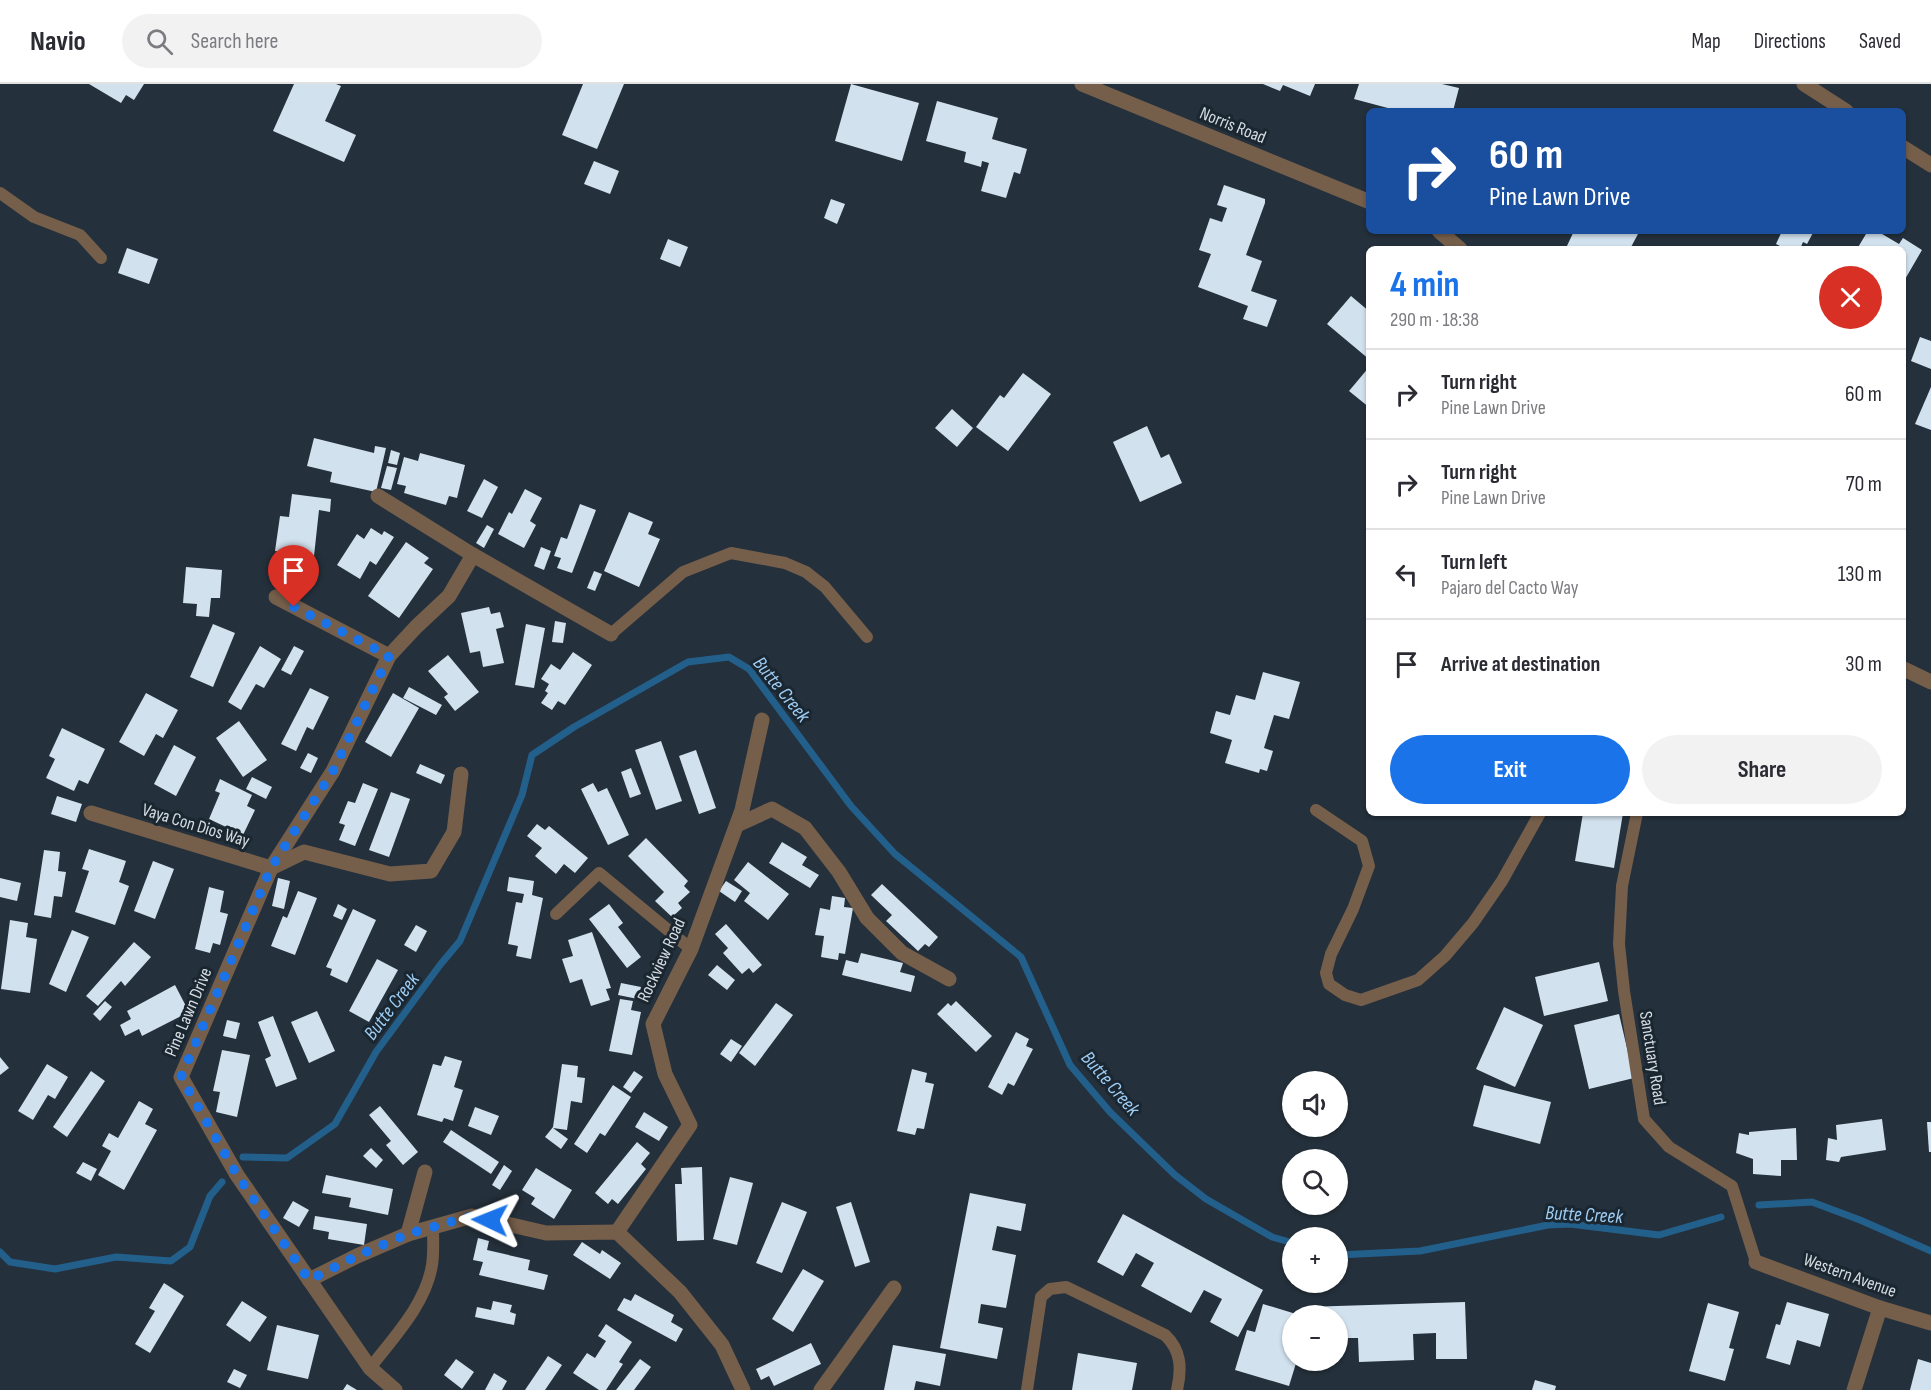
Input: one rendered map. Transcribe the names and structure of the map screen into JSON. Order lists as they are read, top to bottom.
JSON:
{
  "streets": {
    "street": [
      "Norris Road",
      "Vaya Con Dios Way",
      "Rockview Road",
      "Pine Lawn Drive",
      "Western Avenue"
    ],
    "lane": ["Sanctuary Road"]
  },
  "crossings": [
    ["Vaya Con Dios Way", "Pine Lawn Drive"],
    ["Sanctuary Road", "Western Avenue"]
  ],
  "water": ["Butte Creek"],
  "page": {
    "header": "Navio",
    "search": "Search here",
    "nav": ["Map", "Directions", "Saved"],
    "turn": ["60 m", "Pine Lawn Drive"],
    "heading": ["4 min", "290 m · 18:38"],
    "list": [
      {
        "name": "Turn right",
        "note": "Pine Lawn Drive",
        "value": "60 m"
      },
      {
        "name": "Turn right",
        "note": "Pine Lawn Drive",
        "value": "70 m"
      },
      {
        "name": "Turn left",
        "note": "Pajaro del Cacto Way",
        "value": "130 m"
      },
      {
        "name": "Arrive at destination",
        "value": "30 m"
      }
    ],
    "buttons": ["Exit", "Share"],
    "map_buttons": ["+", "−"]
  }
}
